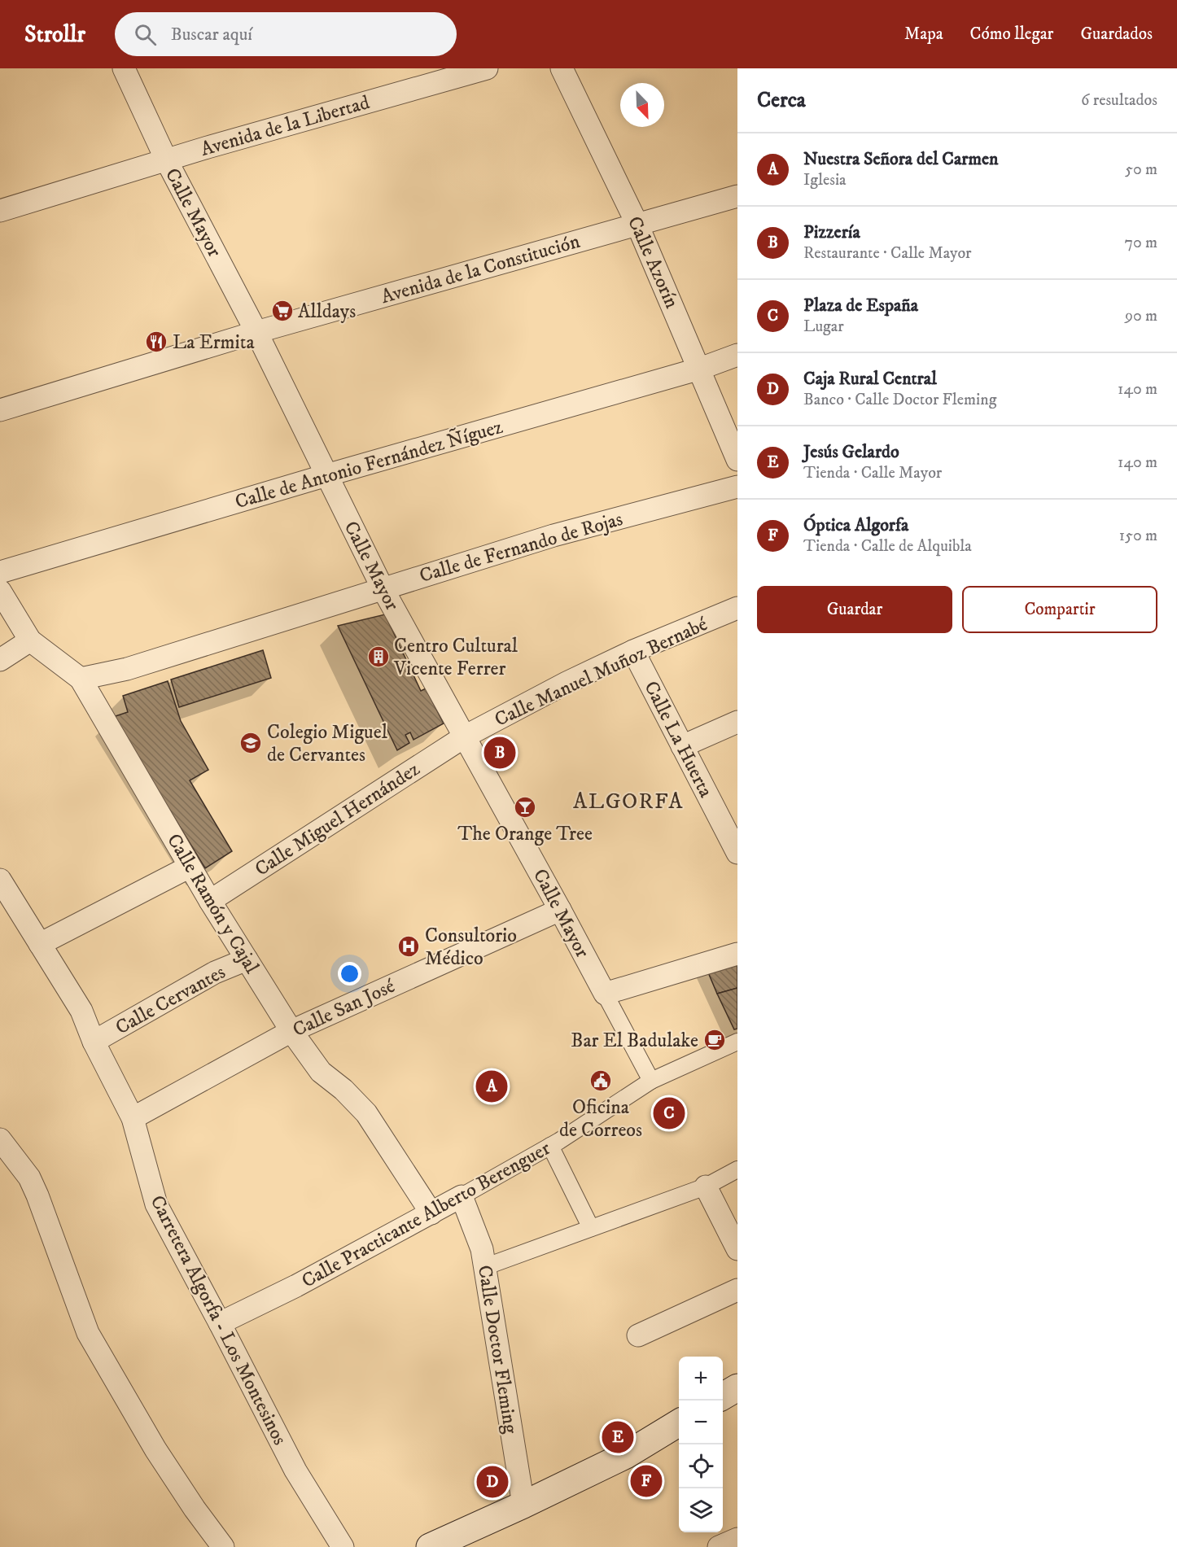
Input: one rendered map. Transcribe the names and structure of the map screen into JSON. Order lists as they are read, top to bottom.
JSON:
{
  "streets": {
    "street": [
      "Avenida de la Libertad",
      "Calle Mayor",
      "Calle Azorín",
      "Avenida de la Constitución",
      "Calle de Antonio Fernández Ñíguez",
      "Calle de Fernando de Rojas",
      "Calle Manuel Muñoz Bernabé",
      "Calle La Huerta",
      "Calle Miguel Hernández",
      "Calle Ramón y Cajal",
      "Calle Cervantes",
      "Calle San José",
      "Calle Practicante Alberto Berenguer",
      "Carretera Algorfa - Los Montesinos",
      "Calle Doctor Fleming"
    ]
  },
  "crossings": [
    ["Avenida de la Libertad", "Calle Mayor"],
    ["Calle Mayor", "Avenida de la Constitución"],
    ["Calle Mayor", "Calle de Antonio Fernández Ñíguez"],
    ["Calle Mayor", "Calle de Fernando de Rojas"],
    ["Calle Mayor", "Calle Manuel Muñoz Bernabé"],
    ["Calle Mayor", "Calle Miguel Hernández"],
    ["Calle Mayor", "Calle San José"],
    ["Calle Mayor", "Calle Practicante Alberto Berenguer"],
    ["Calle Azorín", "Avenida de la Constitución"],
    ["Calle Azorín", "Calle de Antonio Fernández Ñíguez"],
    ["Calle de Fernando de Rojas", "Calle Ramón y Cajal"],
    ["Calle Manuel Muñoz Bernabé", "Calle La Huerta"],
    ["Calle Manuel Muñoz Bernabé", "Calle Miguel Hernández"],
    ["Calle Miguel Hernández", "Calle Ramón y Cajal"],
    ["Calle Ramón y Cajal", "Calle Cervantes"],
    ["Calle Ramón y Cajal", "Calle San José"],
    ["Calle Ramón y Cajal", "Calle Practicante Alberto Berenguer"],
    ["Calle Cervantes", "Carretera Algorfa - Los Montesinos"],
    ["Calle San José", "Carretera Algorfa - Los Montesinos"],
    ["Calle Practicante Alberto Berenguer", "Carretera Algorfa - Los Montesinos"],
    ["Calle Practicante Alberto Berenguer", "Calle Doctor Fleming"]
  ],
  "districts": ["ALGORFA"],
  "places": {
    "supermarket": ["Alldays"],
    "restaurant": ["La Ermita"],
    "building": ["Centro Cultural Vicente Ferrer"],
    "school or university": ["Colegio Miguel de Cervantes"],
    "bar": ["The Orange Tree"],
    "hospital": ["Consultorio Médico"],
    "cafe": ["Bar El Badulake"],
    "public building": ["Oficina de Correos"]
  },
  "north": "bottom right",
  "page": {
    "header": "Strollr",
    "search": "Buscar aquí",
    "nav": ["Mapa", "Cómo llegar", "Guardados"],
    "heading": ["Cerca", "6 resultados"],
    "list": [
      {
        "mark": "A",
        "name": "Nuestra Señora del Carmen",
        "note": "Iglesia",
        "value": "50 m"
      },
      {
        "mark": "B",
        "name": "Pizzería",
        "note": "Restaurante · Calle Mayor",
        "value": "70 m"
      },
      {
        "mark": "C",
        "name": "Plaza de España",
        "note": "Lugar",
        "value": "90 m"
      },
      {
        "mark": "D",
        "name": "Caja Rural Central",
        "note": "Banco · Calle Doctor Fleming",
        "value": "140 m"
      },
      {
        "mark": "E",
        "name": "Jesús Gelardo",
        "note": "Tienda · Calle Mayor",
        "value": "140 m"
      },
      {
        "mark": "F",
        "name": "Óptica Algorfa",
        "note": "Tienda · Calle de Alquibla",
        "value": "150 m"
      }
    ],
    "buttons": ["Guardar", "Compartir"],
    "pins": [
      "B",
      "A",
      "C",
      "E",
      "F",
      "D"
    ],
    "map_buttons": ["+", "−"]
  }
}
